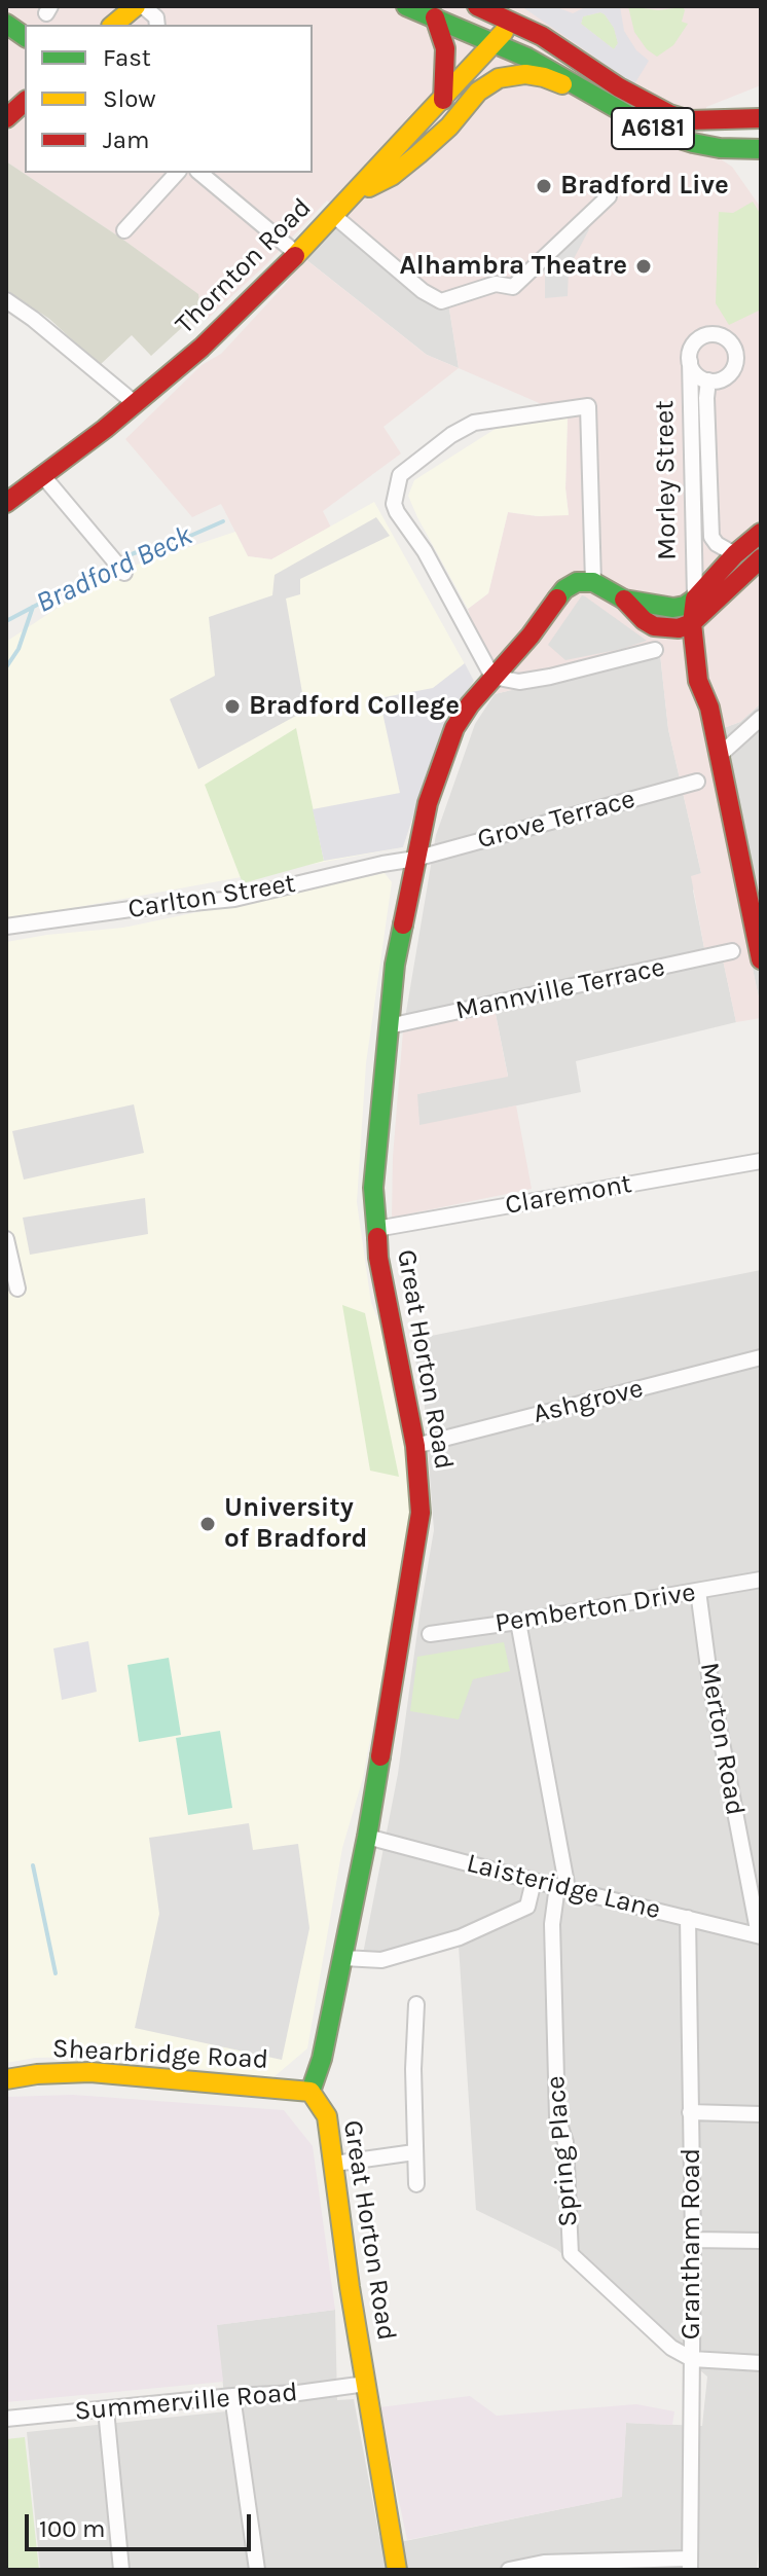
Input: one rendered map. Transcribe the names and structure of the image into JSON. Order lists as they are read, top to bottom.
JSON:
{
  "streets": {
    "street": [
      "A6181",
      "Thornton Road",
      "Morley Street",
      "Grove Terrace",
      "Carlton Street",
      "Mannville Terrace",
      "Claremont",
      "Great Horton Road",
      "Ashgrove",
      "Pemberton Drive",
      "Merton Road",
      "Laisteridge Lane",
      "Shearbridge Road",
      "Spring Place",
      "Grantham Road",
      "Summerville Road"
    ]
  },
  "crossings": [
    ["A6181", "Thornton Road"],
    ["Grove Terrace", "Carlton Street"],
    ["Grove Terrace", "Great Horton Road"],
    ["Carlton Street", "Great Horton Road"],
    ["Mannville Terrace", "Great Horton Road"],
    ["Claremont", "Great Horton Road"],
    ["Great Horton Road", "Ashgrove"],
    ["Great Horton Road", "Laisteridge Lane"],
    ["Great Horton Road", "Shearbridge Road"],
    ["Great Horton Road", "Summerville Road"],
    ["Pemberton Drive", "Merton Road"],
    ["Pemberton Drive", "Spring Place"],
    ["Merton Road", "Laisteridge Lane"],
    ["Laisteridge Lane", "Spring Place"],
    ["Laisteridge Lane", "Grantham Road"],
    ["Spring Place", "Grantham Road"]
  ],
  "water": ["Bradford Beck"],
  "places": [
    "Bradford Live",
    "Alhambra Theatre",
    "Bradford College",
    "University of Bradford"
  ],
  "legend": ["Fast", "Slow", "Jam"],
  "scale_bar": "100 m"
}
